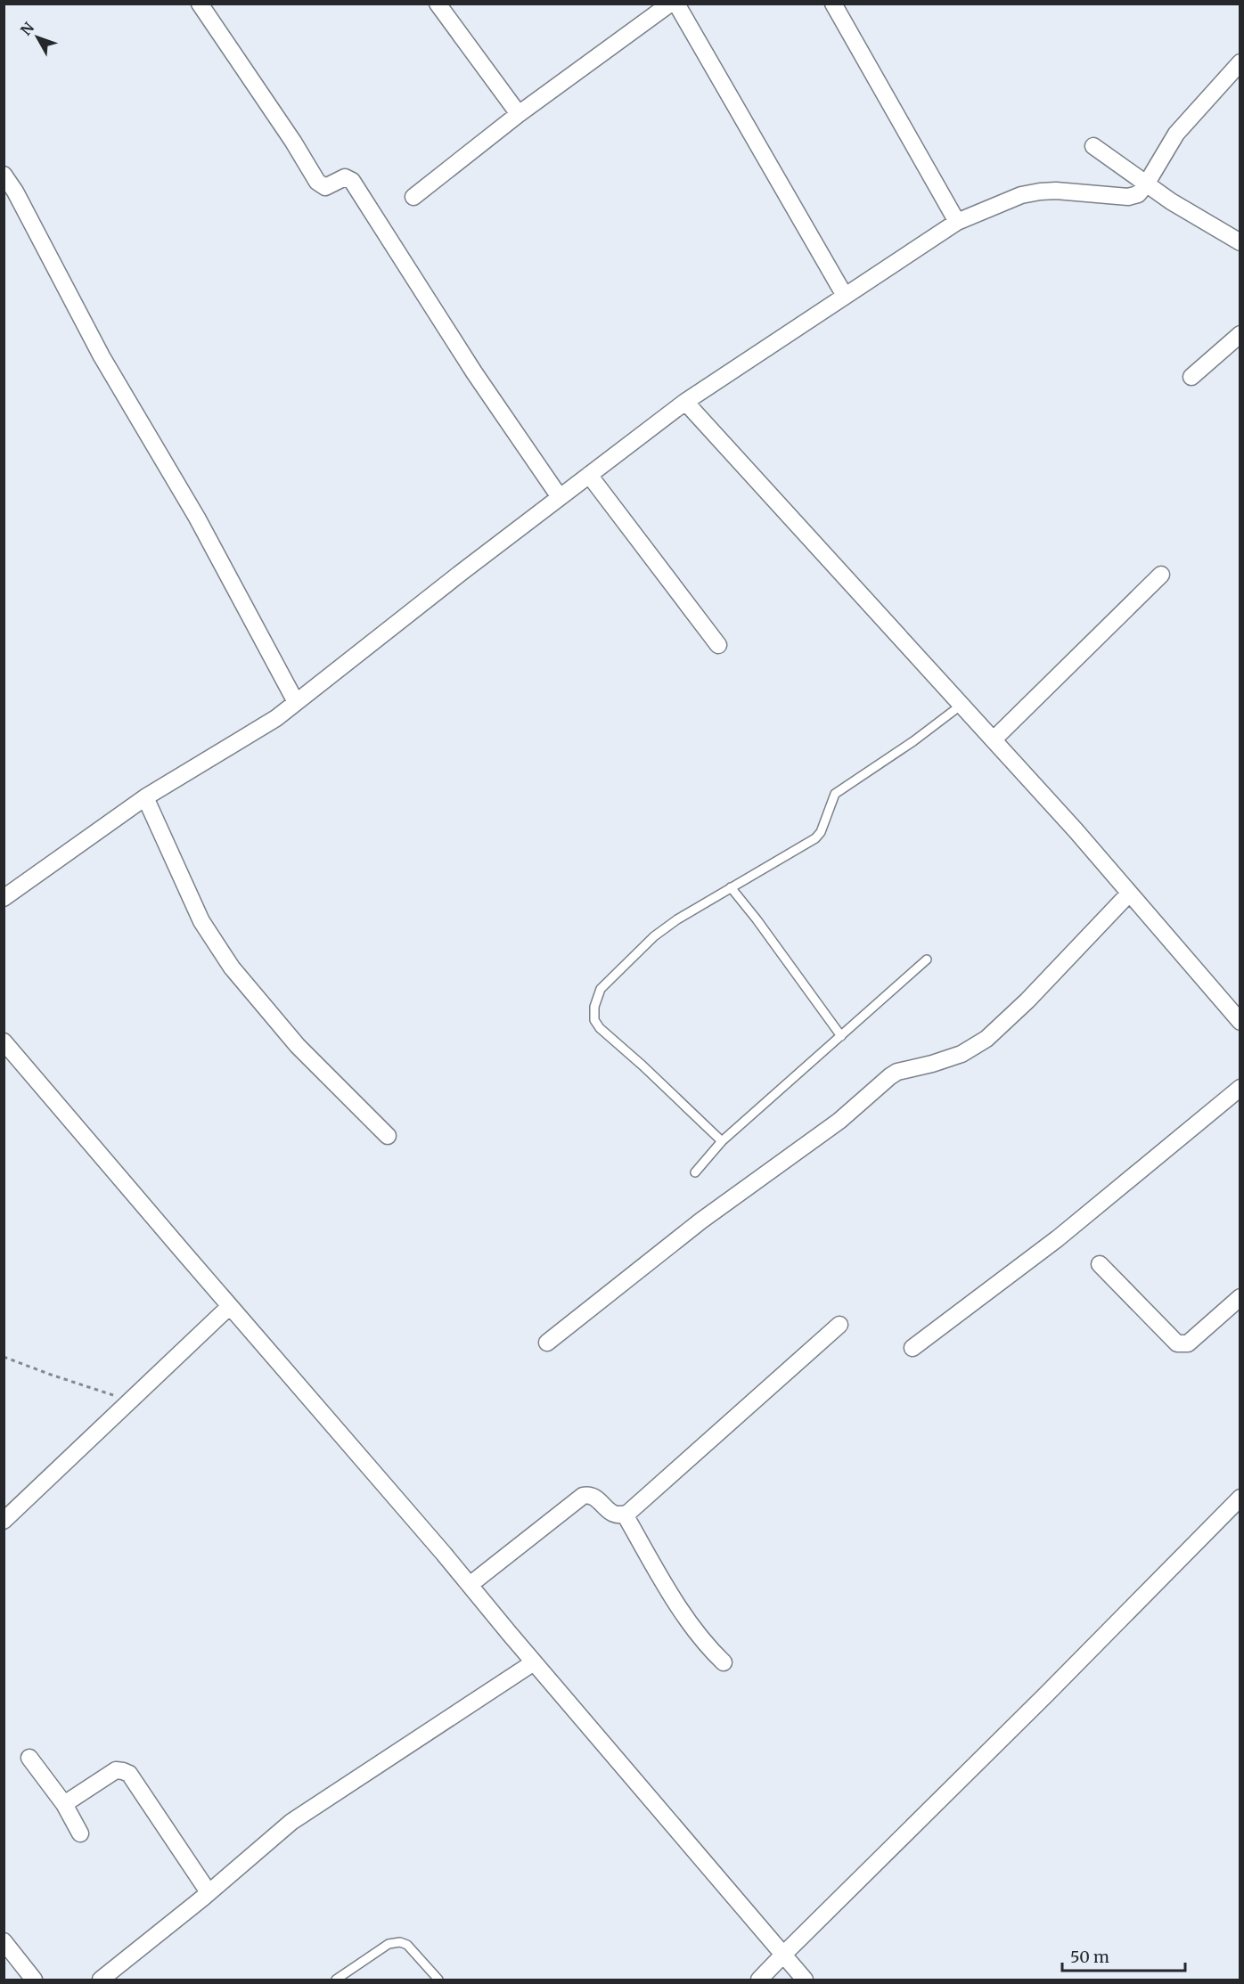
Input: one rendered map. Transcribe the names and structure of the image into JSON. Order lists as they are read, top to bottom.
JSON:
{
  "scale_bar": "50 m",
  "north": "top left"
}
